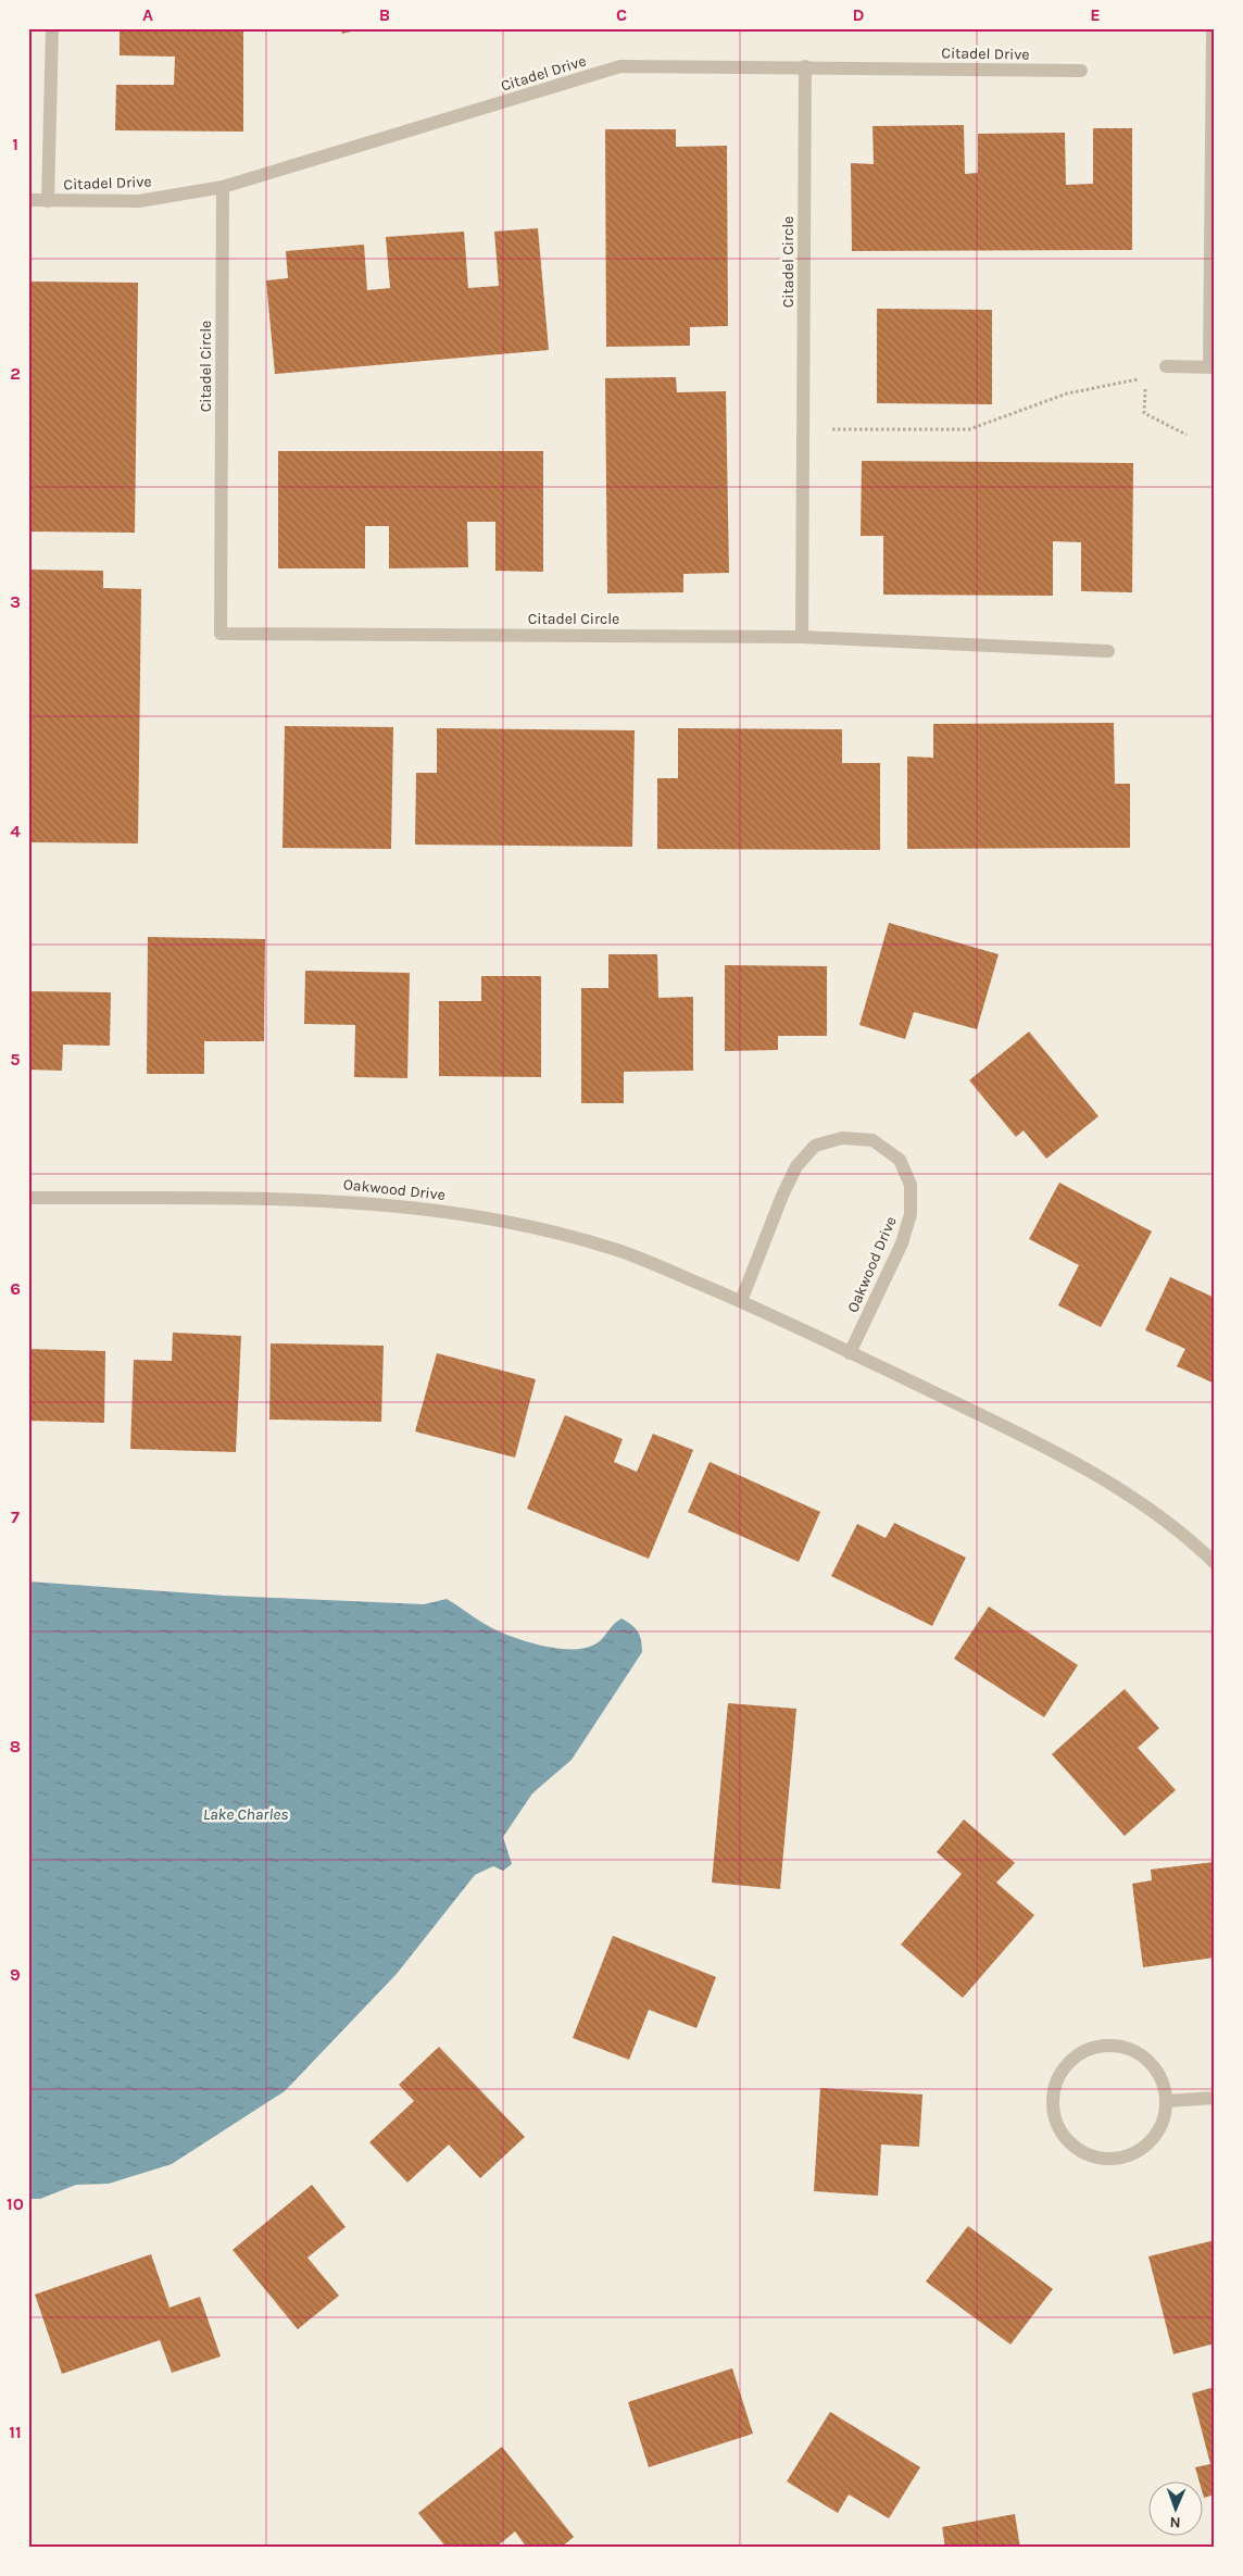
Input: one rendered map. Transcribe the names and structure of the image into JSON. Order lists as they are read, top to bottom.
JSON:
{
  "streets": {
    "street": ["Citadel Drive", "Citadel Circle", "Oakwood Drive"]
  },
  "crossings": [
    ["Citadel Drive", "Citadel Circle"]
  ],
  "water": ["Lake Charles"],
  "north": "bottom",
  "grid": {
    "columns": [
      "A",
      "B",
      "C",
      "D",
      "E"
    ],
    "rows": [
      "1",
      "2",
      "3",
      "4",
      "5",
      "6",
      "7",
      "8",
      "9",
      "10",
      "11"
    ]
  }
}
